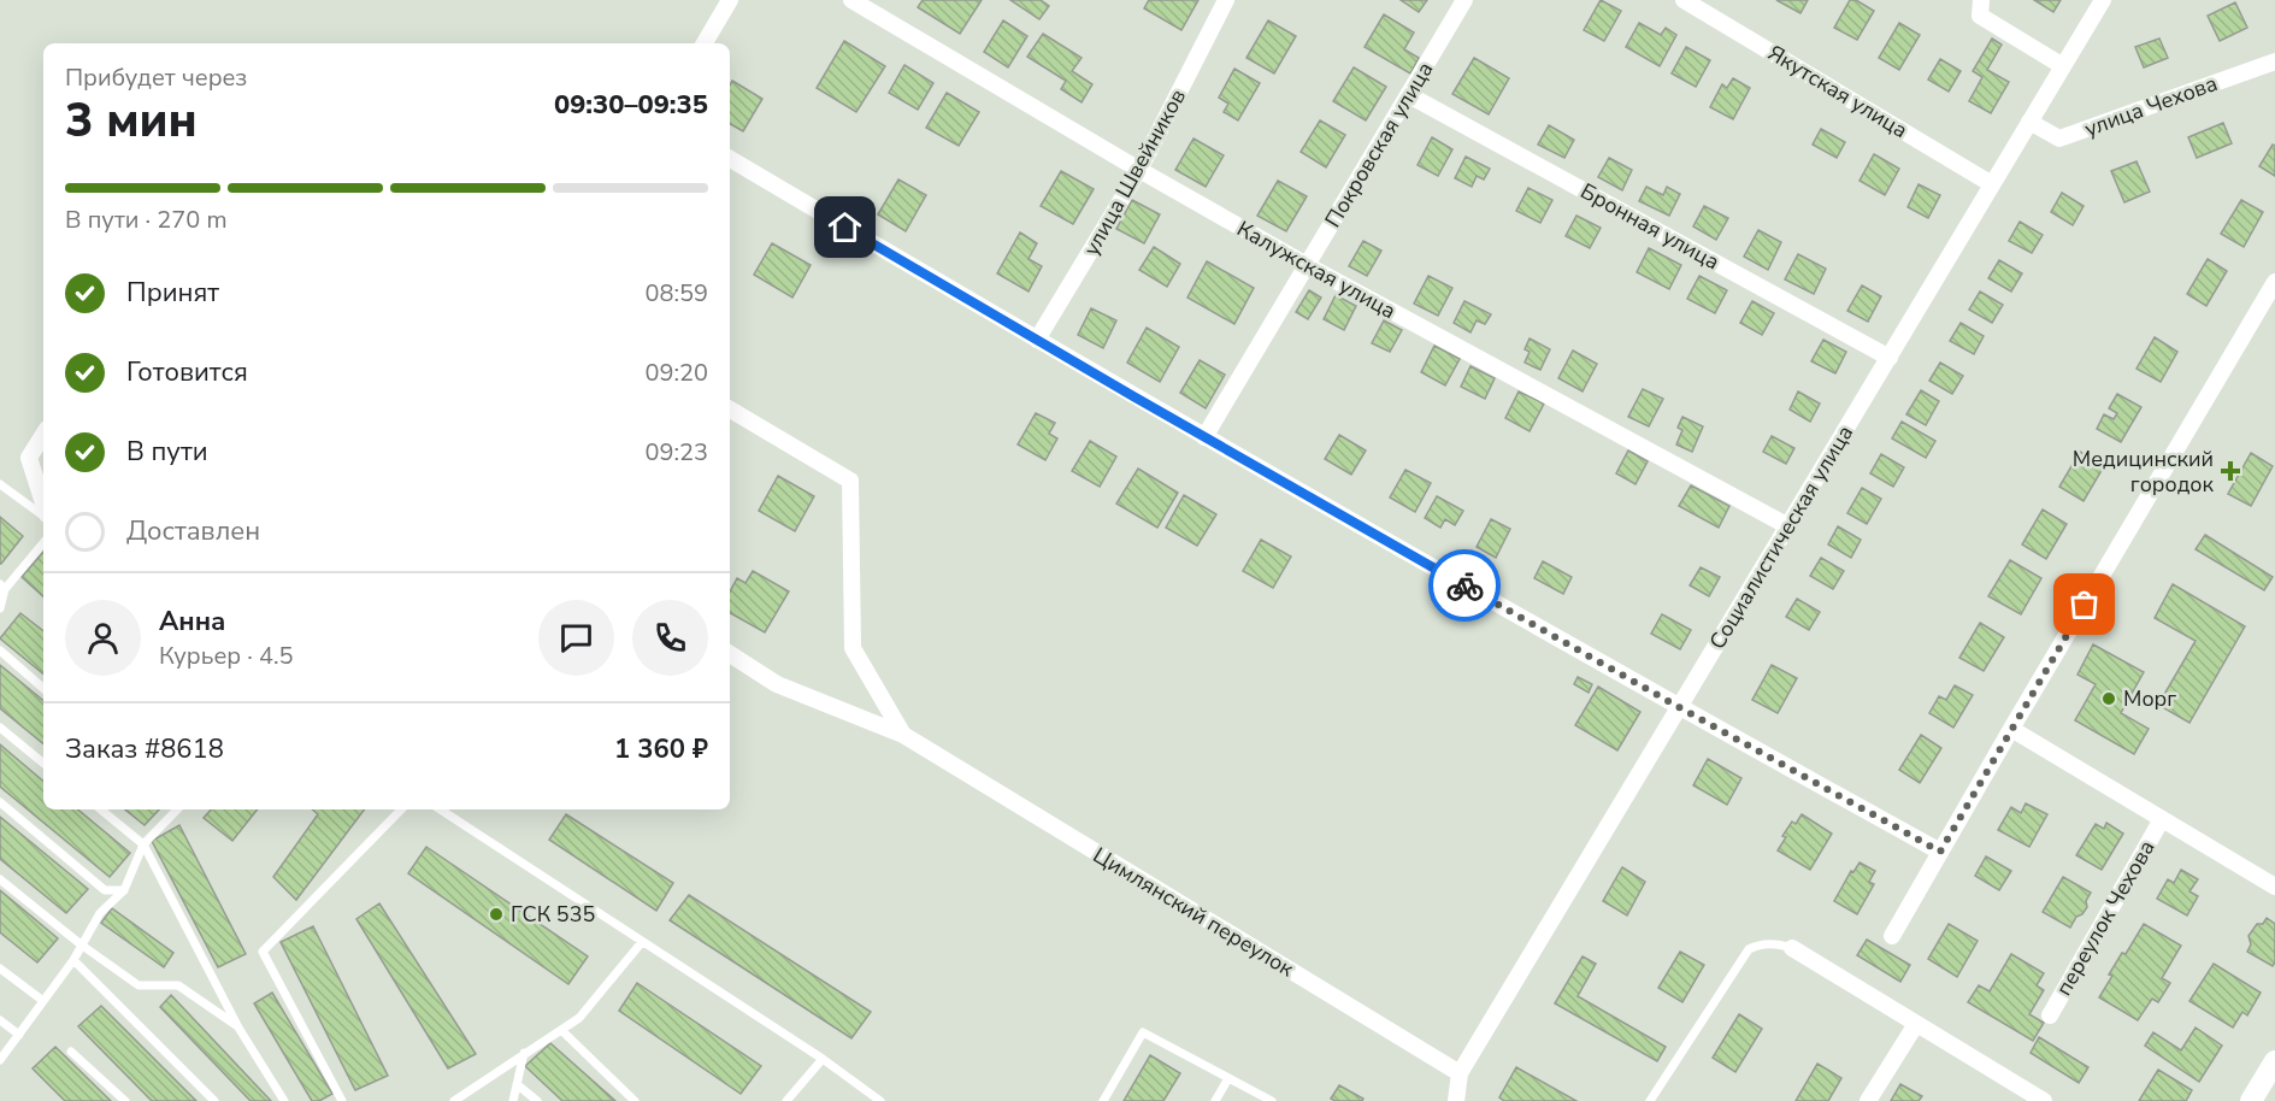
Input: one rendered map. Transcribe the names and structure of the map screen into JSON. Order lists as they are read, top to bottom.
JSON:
{
  "streets": {
    "street": [
      "Якутская улица",
      "улица Чехова",
      "Покровская улица",
      "улица Швейников",
      "Бронная улица",
      "Калужская улица",
      "Социалистическая улица",
      "Цимлянский переулок",
      "переулок Чехова"
    ]
  },
  "crossings": [
    ["Якутская улица", "Социалистическая улица"],
    ["улица Чехова", "Социалистическая улица"],
    ["Покровская улица", "Бронная улица"],
    ["Покровская улица", "Калужская улица"],
    ["улица Швейников", "Калужская улица"],
    ["Бронная улица", "Социалистическая улица"],
    ["Калужская улица", "Социалистическая улица"],
    ["Социалистическая улица", "Цимлянский переулок"]
  ],
  "places": {
    "health": ["Медицинский городок"],
    "other": ["Морг", "ГСК 535"]
  },
  "page": {
    "heading": ["3 мин", "Прибудет через", "09:30–09:35"],
    "panel": [
      "Анна",
      "Курьер · 4.5",
      "Заказ #8618",
      "1 360 ₽"
    ],
    "bar": "В пути · 270 m",
    "list": [
      ["Принят", "08:59"],
      ["Готовится", "09:20"],
      ["В пути", "09:23"],
      "Доставлен"
    ]
  }
}
